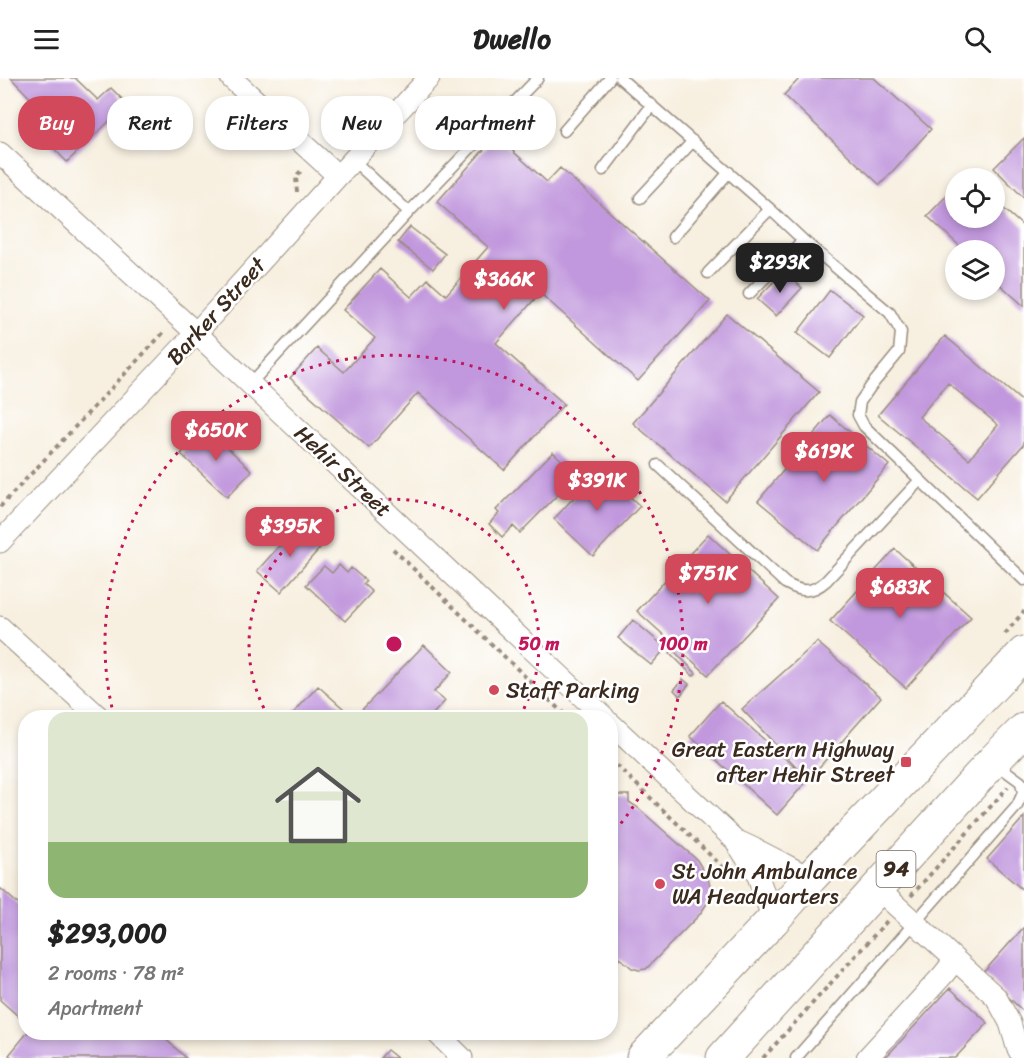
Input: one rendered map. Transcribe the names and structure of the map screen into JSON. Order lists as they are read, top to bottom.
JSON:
{
  "streets": {
    "highway": ["94"],
    "street": ["Barker Street", "Hehir Street"]
  },
  "crossings": [
    ["Barker Street", "Hehir Street"]
  ],
  "places": {
    "other": ["Staff Parking", "St John Ambulance WA Headquarters"],
    "transit": ["Great Eastern Highway after Hehir Street"]
  },
  "page": {
    "header": "Dwello",
    "chip": [
      "Buy",
      "Rent",
      "Filters",
      "New",
      "Apartment"
    ],
    "price": [
      "$293K",
      "$366K",
      "$650K",
      "$619K",
      "$391K",
      "$395K",
      "$751K",
      "$683K"
    ],
    "list": [
      {
        "name": "$293,000",
        "note": "2 rooms · 78 m² · Apartment"
      }
    ]
  },
  "rings": ["50 m", "100 m"]
}
